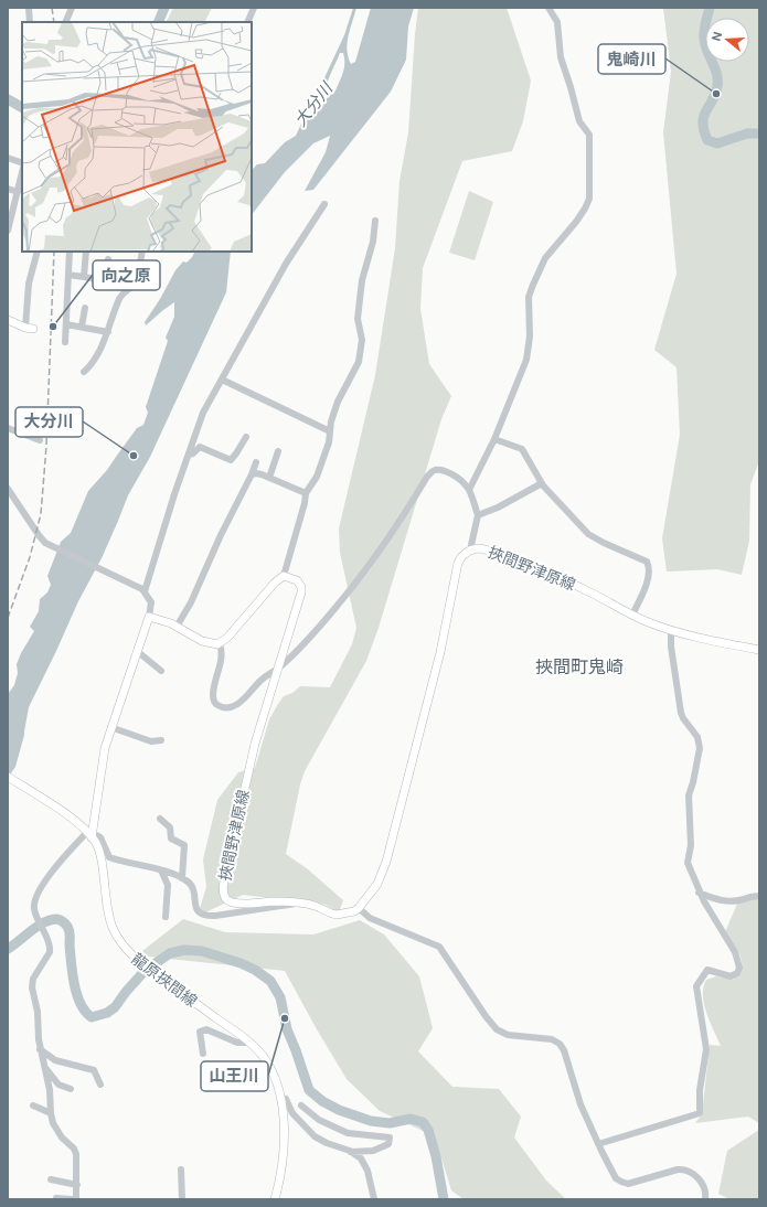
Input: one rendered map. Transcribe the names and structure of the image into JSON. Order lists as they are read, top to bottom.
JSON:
{
  "streets": {
    "main road": ["挾間野津原線", "龍原挾間線"]
  },
  "districts": ["挾間町鬼崎"],
  "water": ["大分川"],
  "places": [
    "鬼崎川",
    "向之原",
    "大分川",
    "山王川"
  ],
  "north": "left"
}
